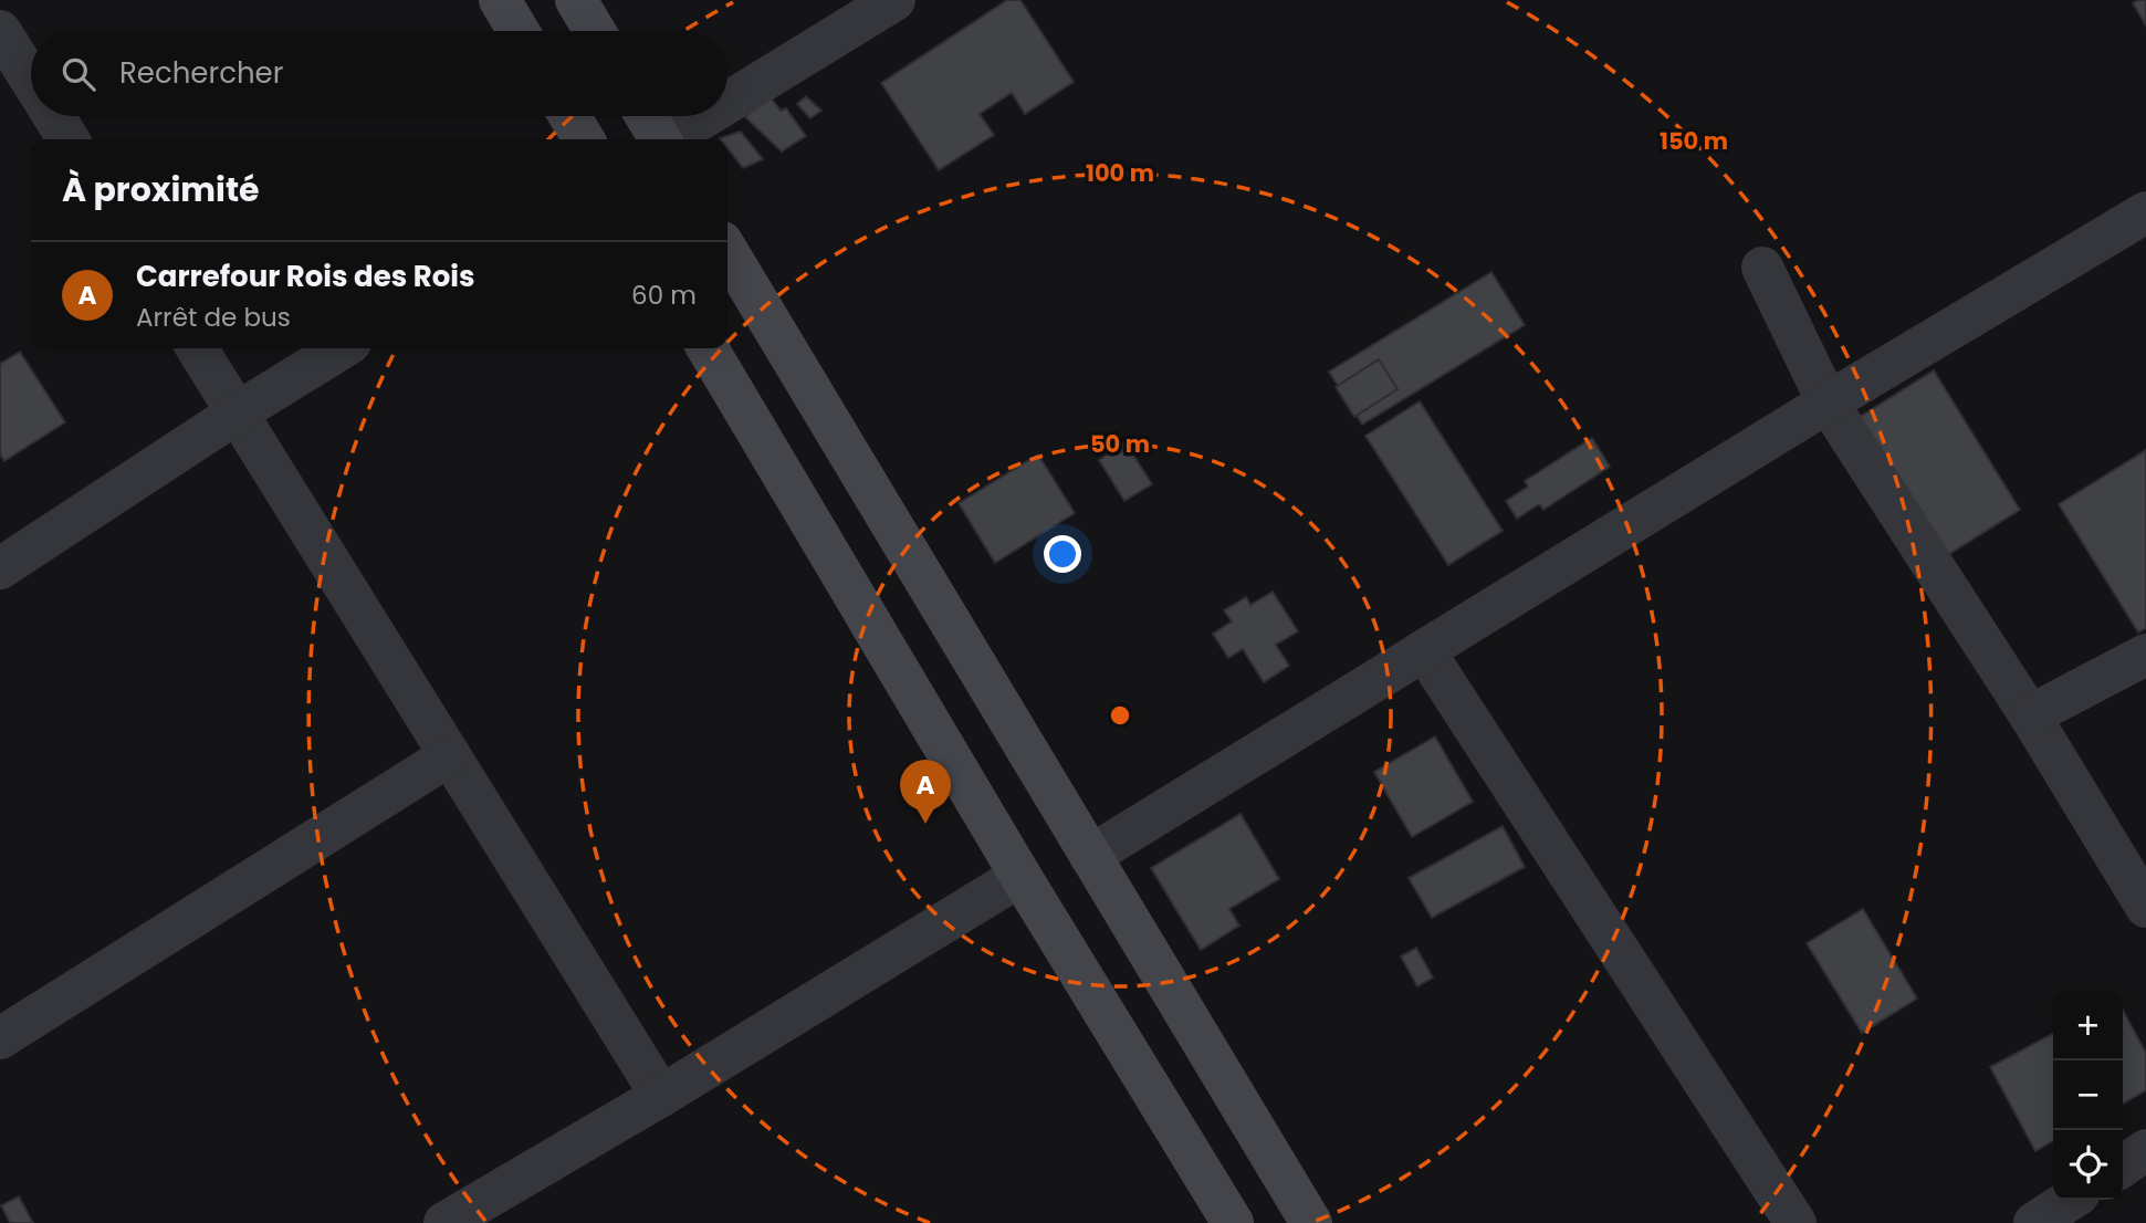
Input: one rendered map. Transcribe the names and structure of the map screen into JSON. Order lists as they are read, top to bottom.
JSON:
{
  "page": {
    "search": "Rechercher",
    "heading": "À proximité",
    "list": [
      {
        "mark": "A",
        "name": "Carrefour Rois des Rois",
        "note": "Arrêt de bus",
        "value": "60 m"
      }
    ],
    "pins": "A",
    "map_buttons": ["+", "−"]
  },
  "rings": ["150 m", "100 m", "50 m"]
}
